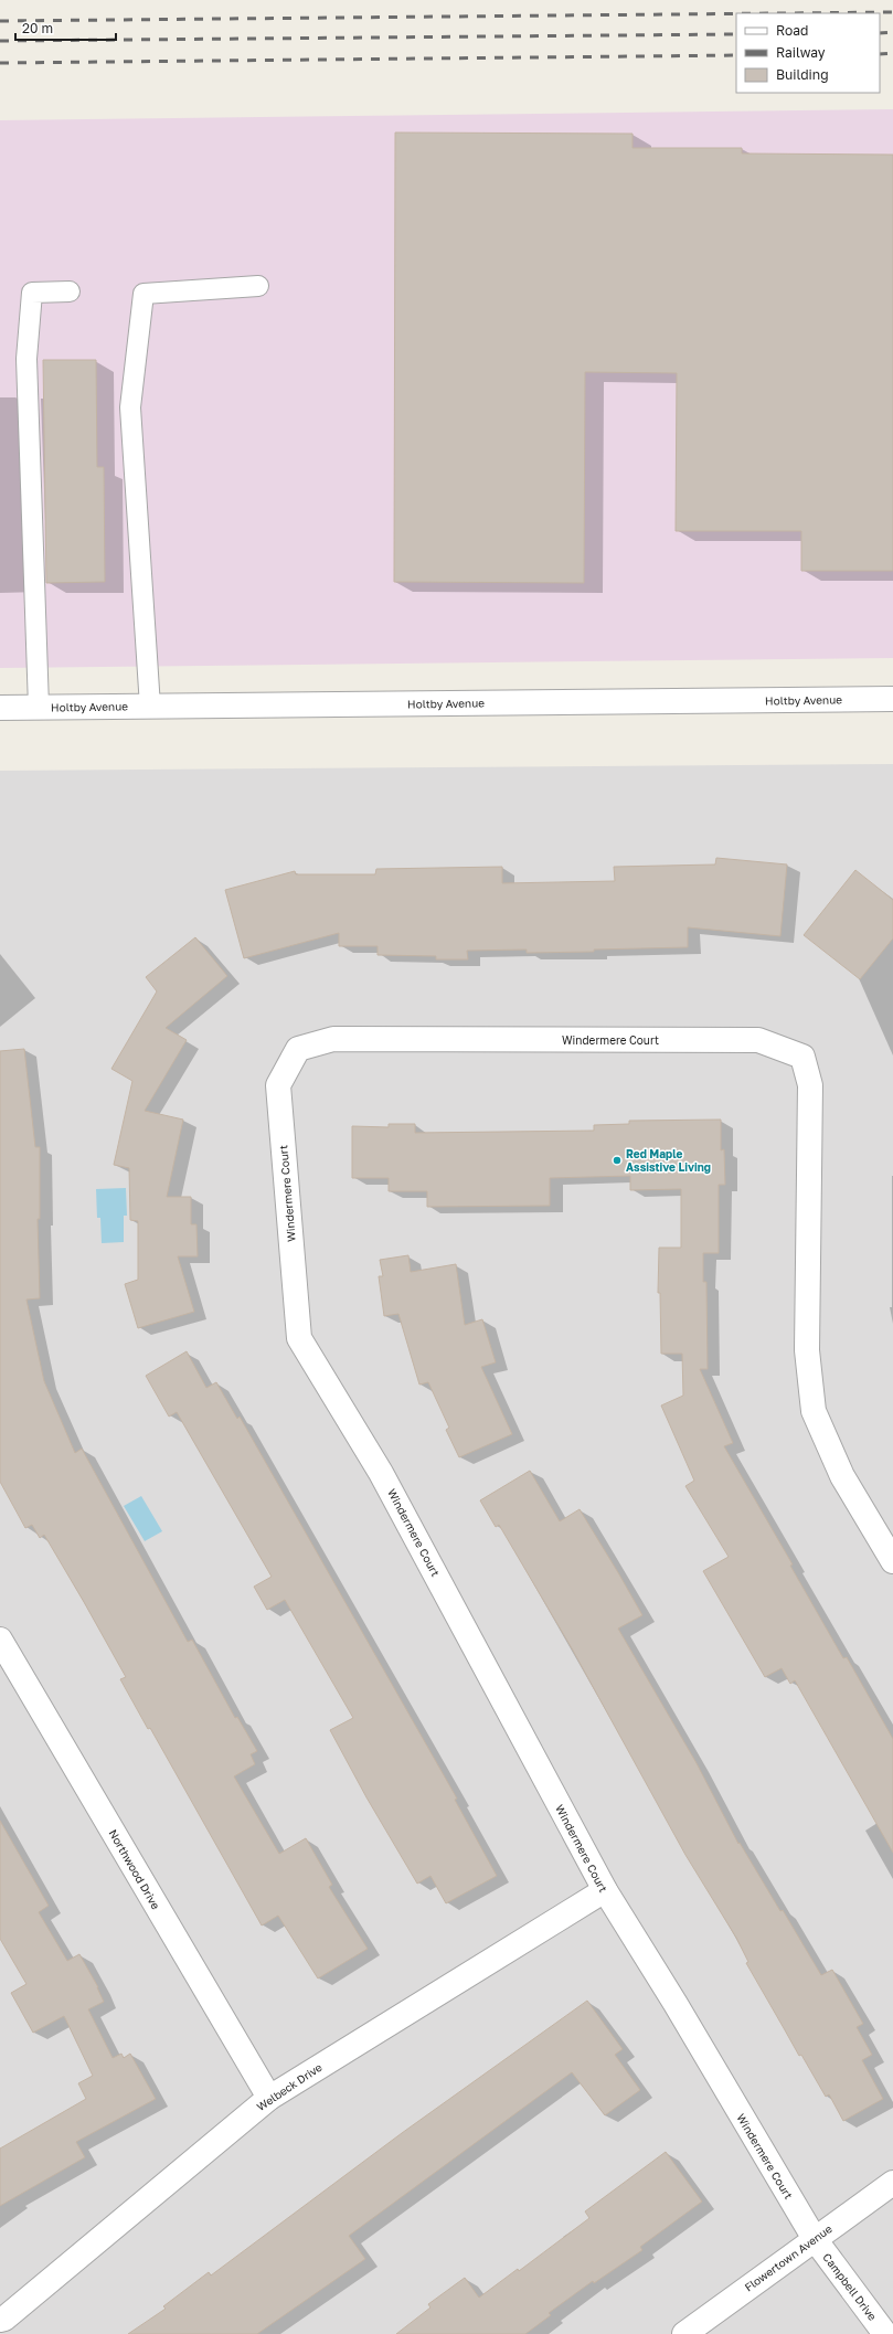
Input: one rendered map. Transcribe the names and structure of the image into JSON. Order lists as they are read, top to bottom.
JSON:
{
  "streets": {
    "street": [
      "Holtby Avenue",
      "Windermere Court",
      "Northwood Drive",
      "Welbeck Drive",
      "Flowertown Avenue",
      "Campbell Drive"
    ]
  },
  "crossings": [
    ["Windermere Court", "Welbeck Drive"],
    ["Windermere Court", "Flowertown Avenue"],
    ["Windermere Court", "Campbell Drive"],
    ["Northwood Drive", "Welbeck Drive"],
    ["Flowertown Avenue", "Campbell Drive"]
  ],
  "places": ["Red Maple Assistive Living"],
  "legend": ["Road", "Railway", "Building"],
  "scale_bar": "20 m"
}
